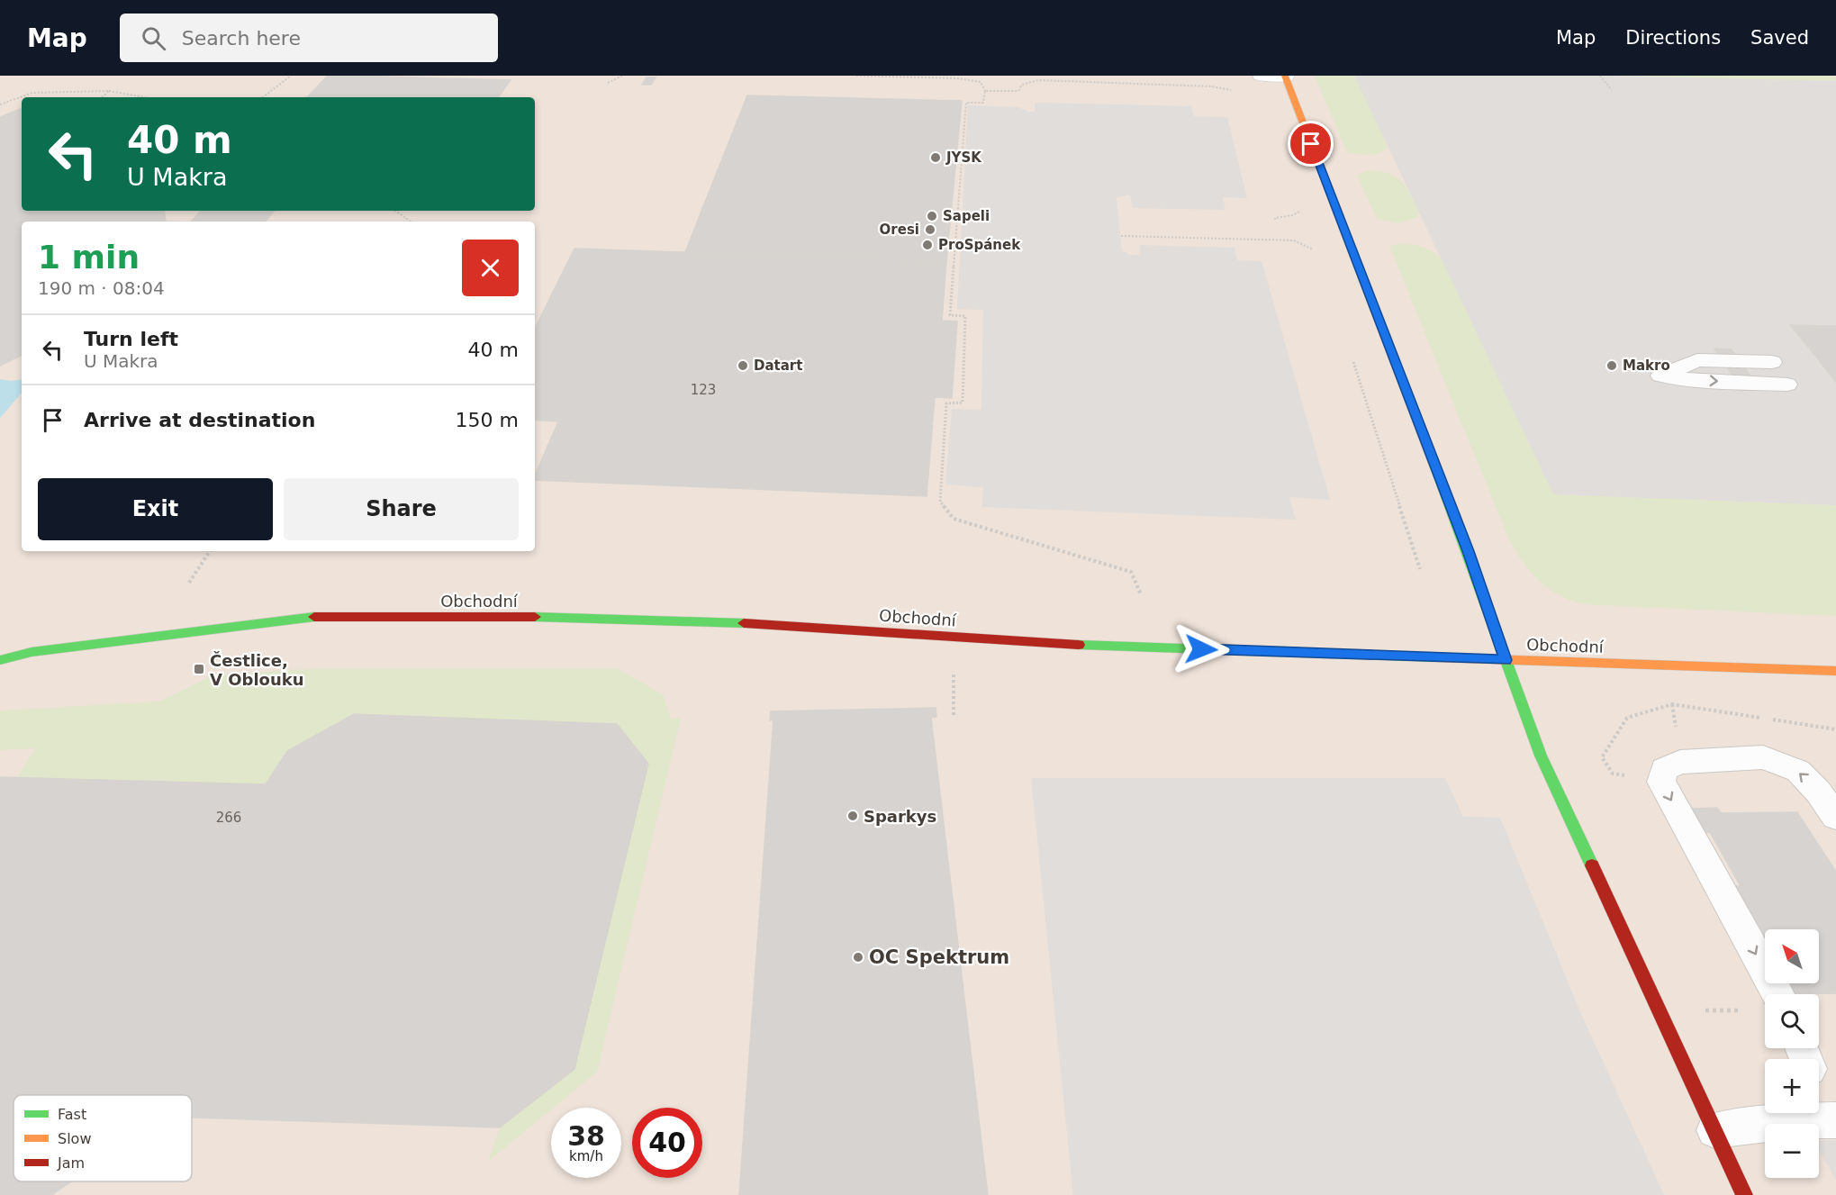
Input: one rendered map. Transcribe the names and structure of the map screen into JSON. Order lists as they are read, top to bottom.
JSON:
{
  "streets": {
    "street": ["Obchodní"]
  },
  "places": {
    "other": [
      "JYSK",
      "Sapeli",
      "Oresi",
      "ProSpánek",
      "Datart",
      "Makro",
      "Sparkys",
      "OC Spektrum"
    ],
    "transit": ["Čestlice, V Oblouku"]
  },
  "house_numbers": ["123", "266"],
  "legend": ["Fast", "Slow", "Jam"],
  "north": "top left",
  "page": {
    "header": "Map",
    "search": "Search here",
    "nav": ["Map", "Directions", "Saved"],
    "turn": ["40 m", "U Makra"],
    "heading": ["1 min", "190 m · 08:04"],
    "list": [
      {
        "name": "Turn left",
        "note": "U Makra",
        "value": "40 m"
      },
      {
        "name": "Arrive at destination",
        "value": "150 m"
      }
    ],
    "buttons": ["Exit", "Share"],
    "map_buttons": ["+", "−"],
    "speed": "38 km/h",
    "limit": "40"
  }
}
